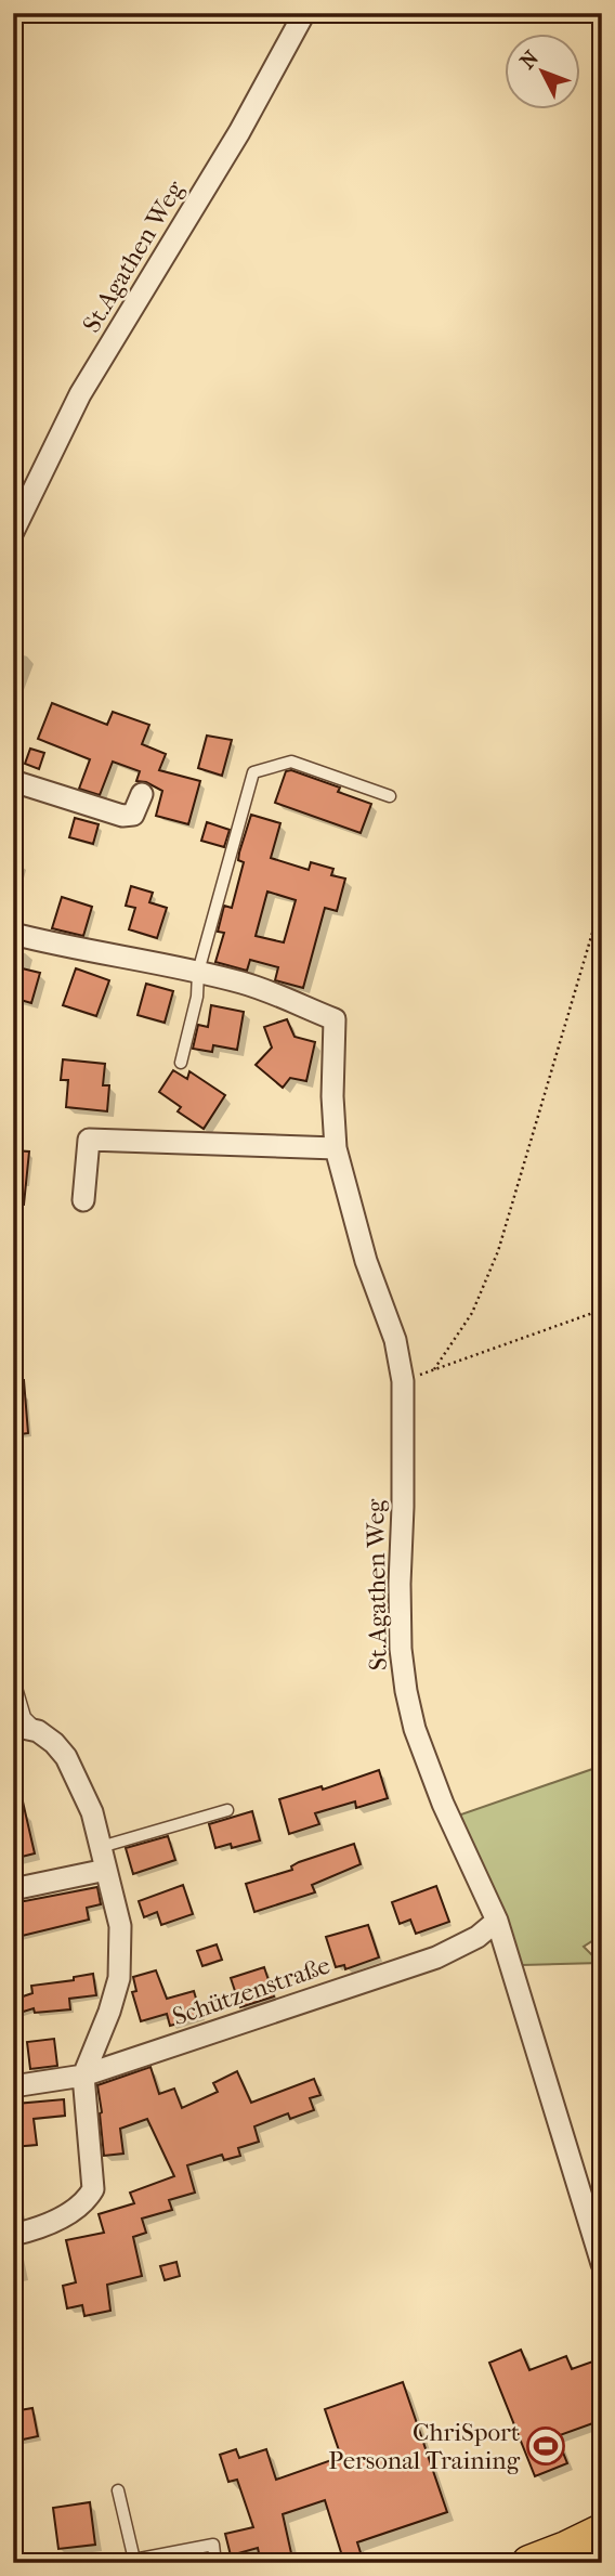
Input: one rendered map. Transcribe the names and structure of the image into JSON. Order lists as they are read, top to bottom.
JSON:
{
  "streets": {
    "street": ["St.Agathen Weg", "Schützenstraße"]
  },
  "crossings": [
    ["St.Agathen Weg", "Schützenstraße"]
  ],
  "places": {
    "sports": ["ChriSport Personal Training"]
  },
  "north": "top left"
}
